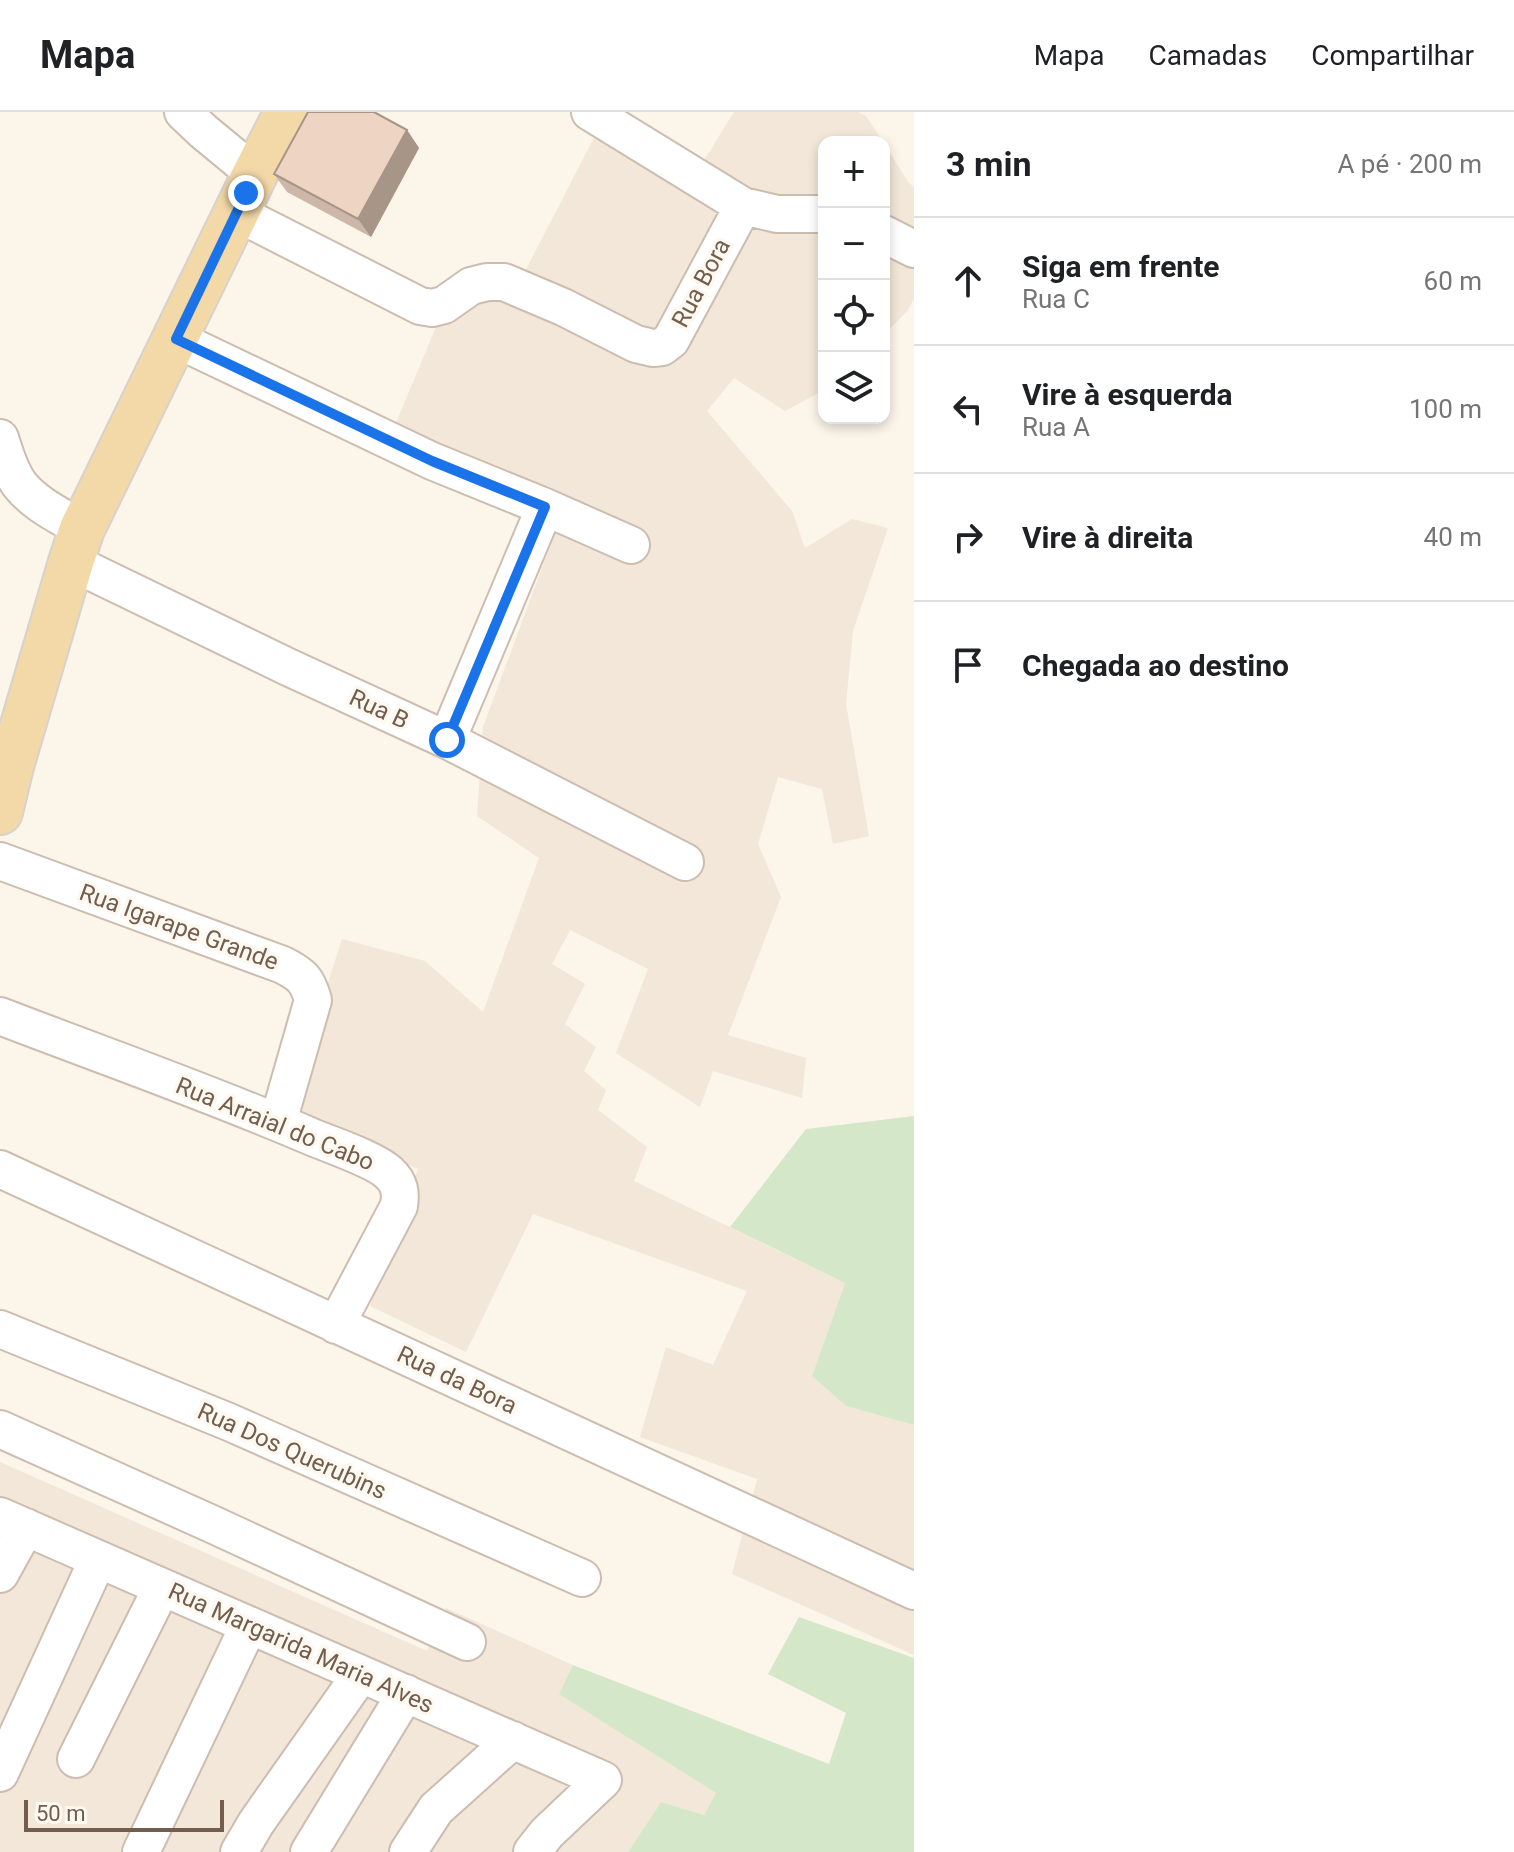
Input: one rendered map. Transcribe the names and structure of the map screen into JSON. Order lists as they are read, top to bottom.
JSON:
{
  "streets": {
    "street": [
      "Rua Bora",
      "Rua B",
      "Rua Igarape Grande",
      "Rua Arraial do Cabo",
      "Rua da Bora",
      "Rua Dos Querubins",
      "Rua Margarida Maria Alves"
    ]
  },
  "crossings": [
    ["Rua Igarape Grande", "Rua Arraial do Cabo"],
    ["Rua Arraial do Cabo", "Rua da Bora"]
  ],
  "scale_bar": "50 m",
  "page": {
    "header": "Mapa",
    "nav": ["Mapa", "Camadas", "Compartilhar"],
    "heading": ["3 min", "A pé · 200 m"],
    "map_buttons": ["+", "−"],
    "list": [
      ["Siga em frente", "Rua C", "60 m"],
      ["Vire à esquerda", "Rua A", "100 m"],
      ["Vire à direita", "40 m"],
      "Chegada ao destino"
    ],
    "scale": "50 m"
  }
}
